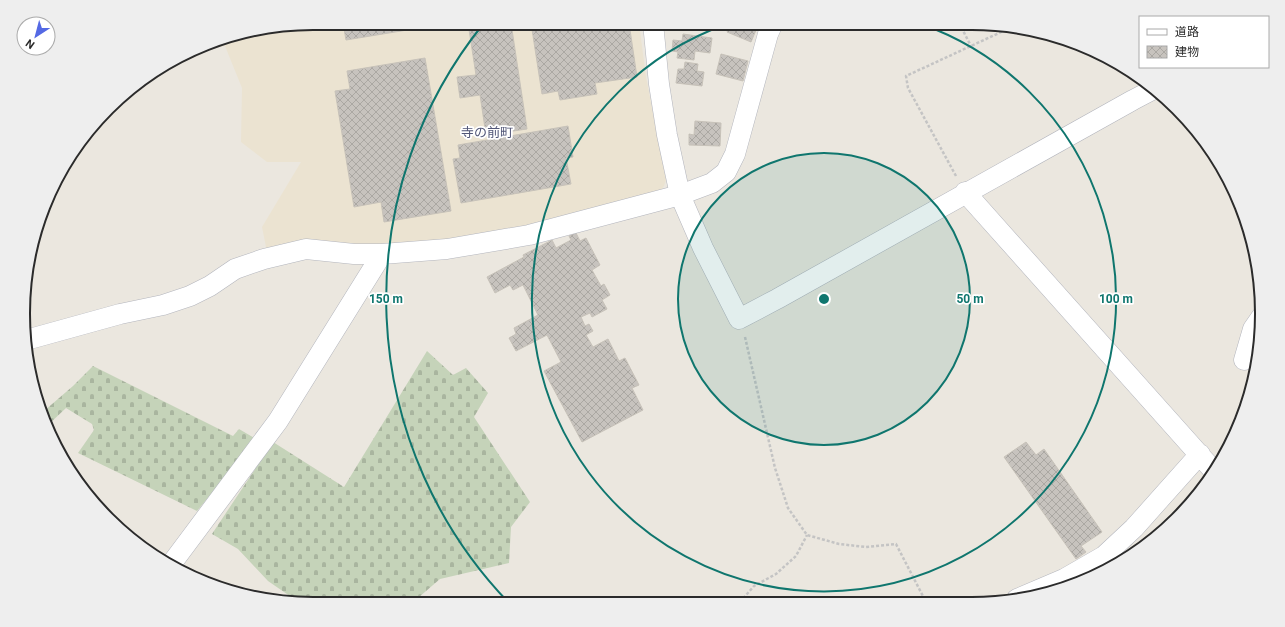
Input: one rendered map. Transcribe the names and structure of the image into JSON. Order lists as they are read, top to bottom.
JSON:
{
  "districts": ["寺の前町"],
  "legend": ["道路", "建物"],
  "north": "bottom left",
  "rings": ["50 m", "100 m", "150 m"]
}
